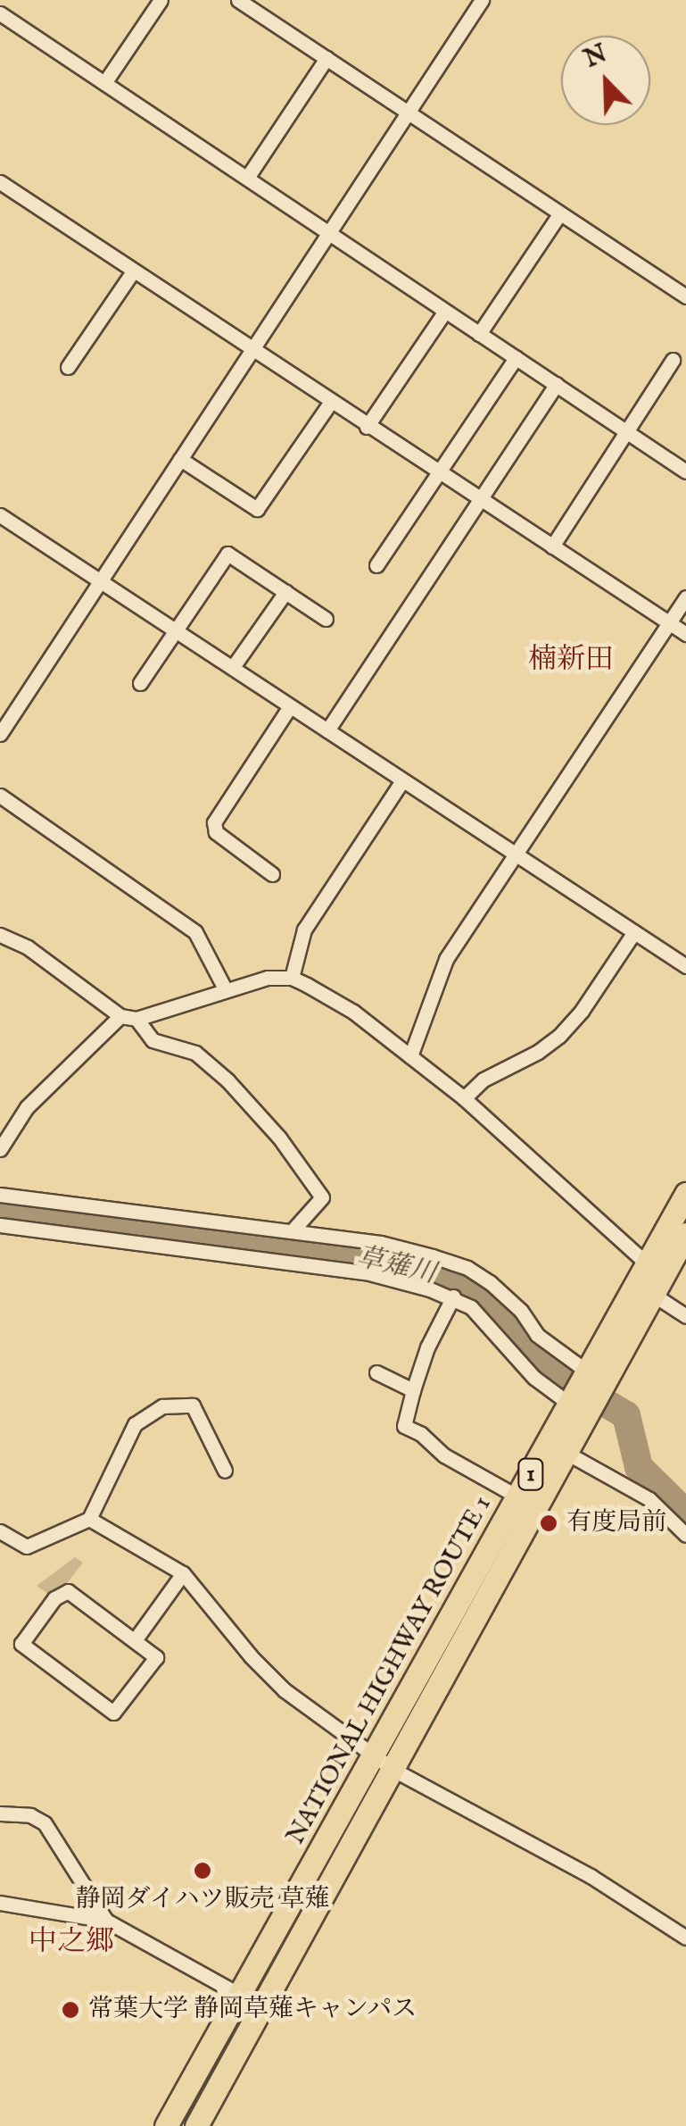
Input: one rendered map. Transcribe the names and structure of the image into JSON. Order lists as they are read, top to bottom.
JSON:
{
  "streets": {
    "highway": ["1", "NATIONAL HIGHWAY ROUTE 1"]
  },
  "districts": ["楠新田", "中之郷"],
  "water": ["草薙川"],
  "places": ["有度局前", "静岡ダイハツ販売 草薙", "常葉大学 静岡草薙キャンパス"],
  "north": "top left"
}
